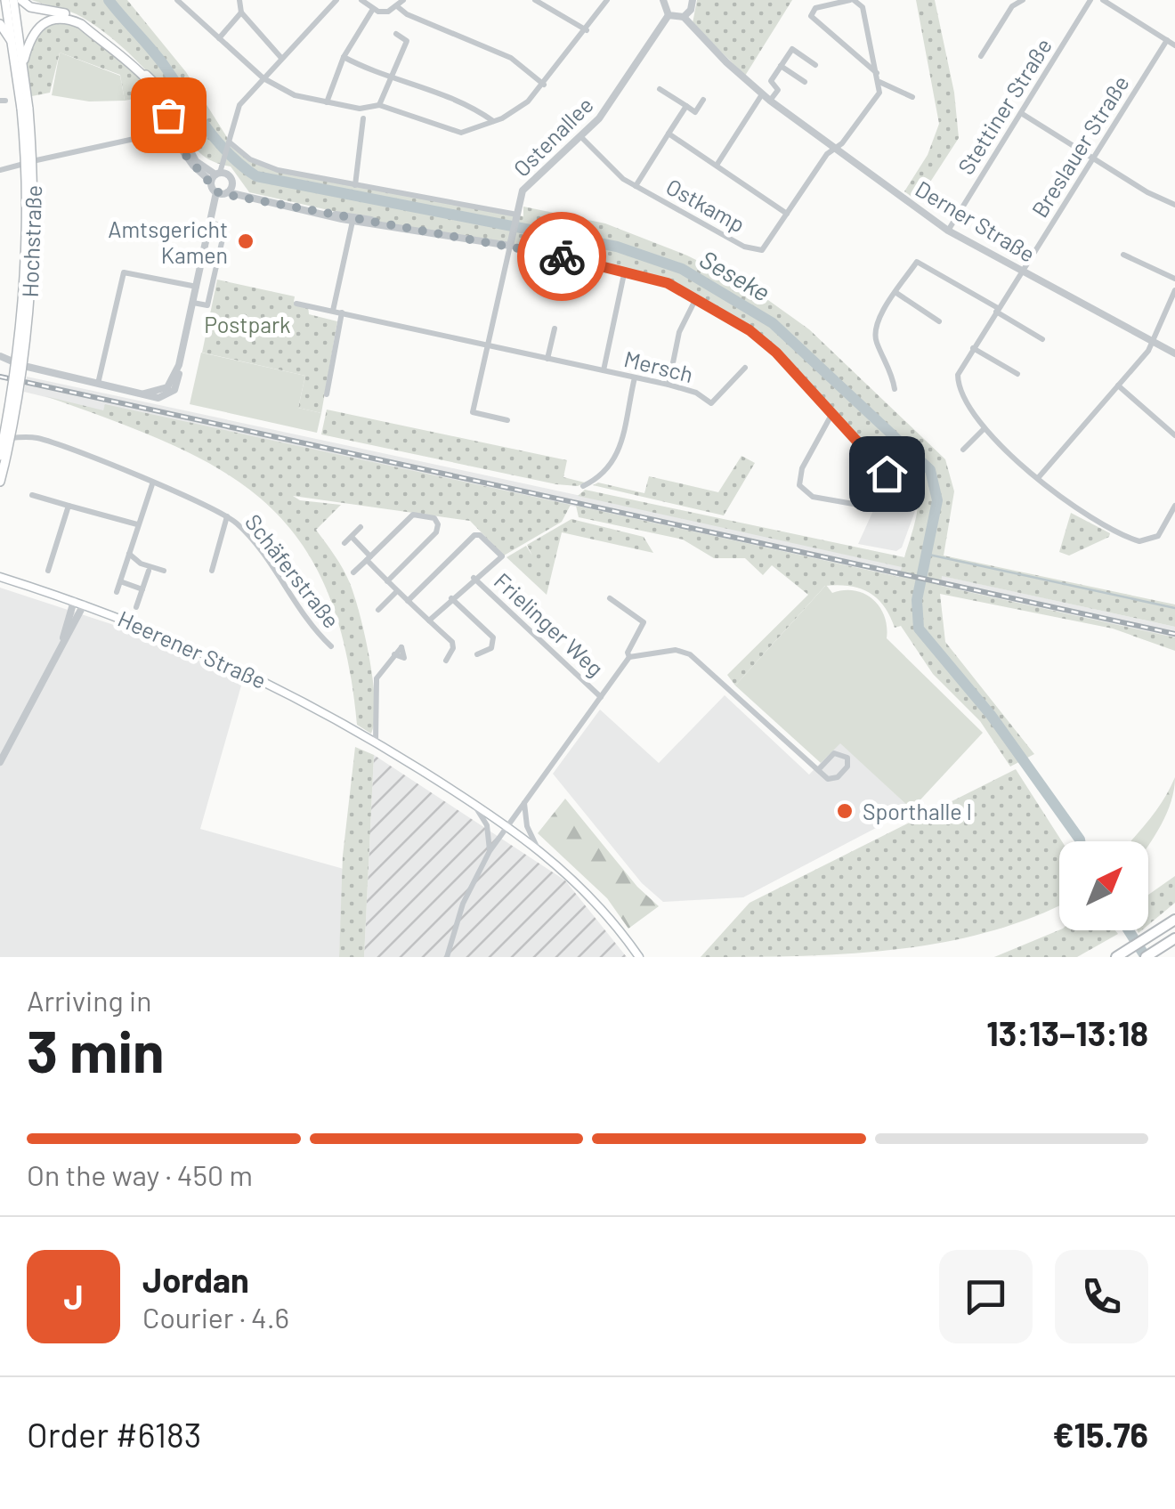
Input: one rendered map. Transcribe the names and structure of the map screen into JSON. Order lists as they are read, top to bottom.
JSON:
{
  "streets": {
    "main road": ["Hochstraße", "Heerener Straße"],
    "street": [
      "Stettiner Straße",
      "Ostenallee",
      "Breslauer Straße",
      "Ostkamp",
      "Derner Straße",
      "Mersch",
      "Schäferstraße",
      "Frielinger Weg"
    ]
  },
  "crossings": [
    ["Stettiner Straße", "Derner Straße"],
    ["Ostenallee", "Ostkamp"],
    ["Breslauer Straße", "Derner Straße"],
    ["Ostkamp", "Derner Straße"]
  ],
  "water": ["Seseke"],
  "parks": ["Postpark"],
  "places": ["Amtsgericht Kamen", "Sporthalle I"],
  "north": "top right",
  "page": {
    "heading": ["3 min", "Arriving in", "13:13–13:18"],
    "panel": [
      "Jordan",
      "Courier · 4.6",
      "Order #6183",
      "€15.76"
    ],
    "bar": "On the way · 450 m",
    "round": "J"
  }
}
